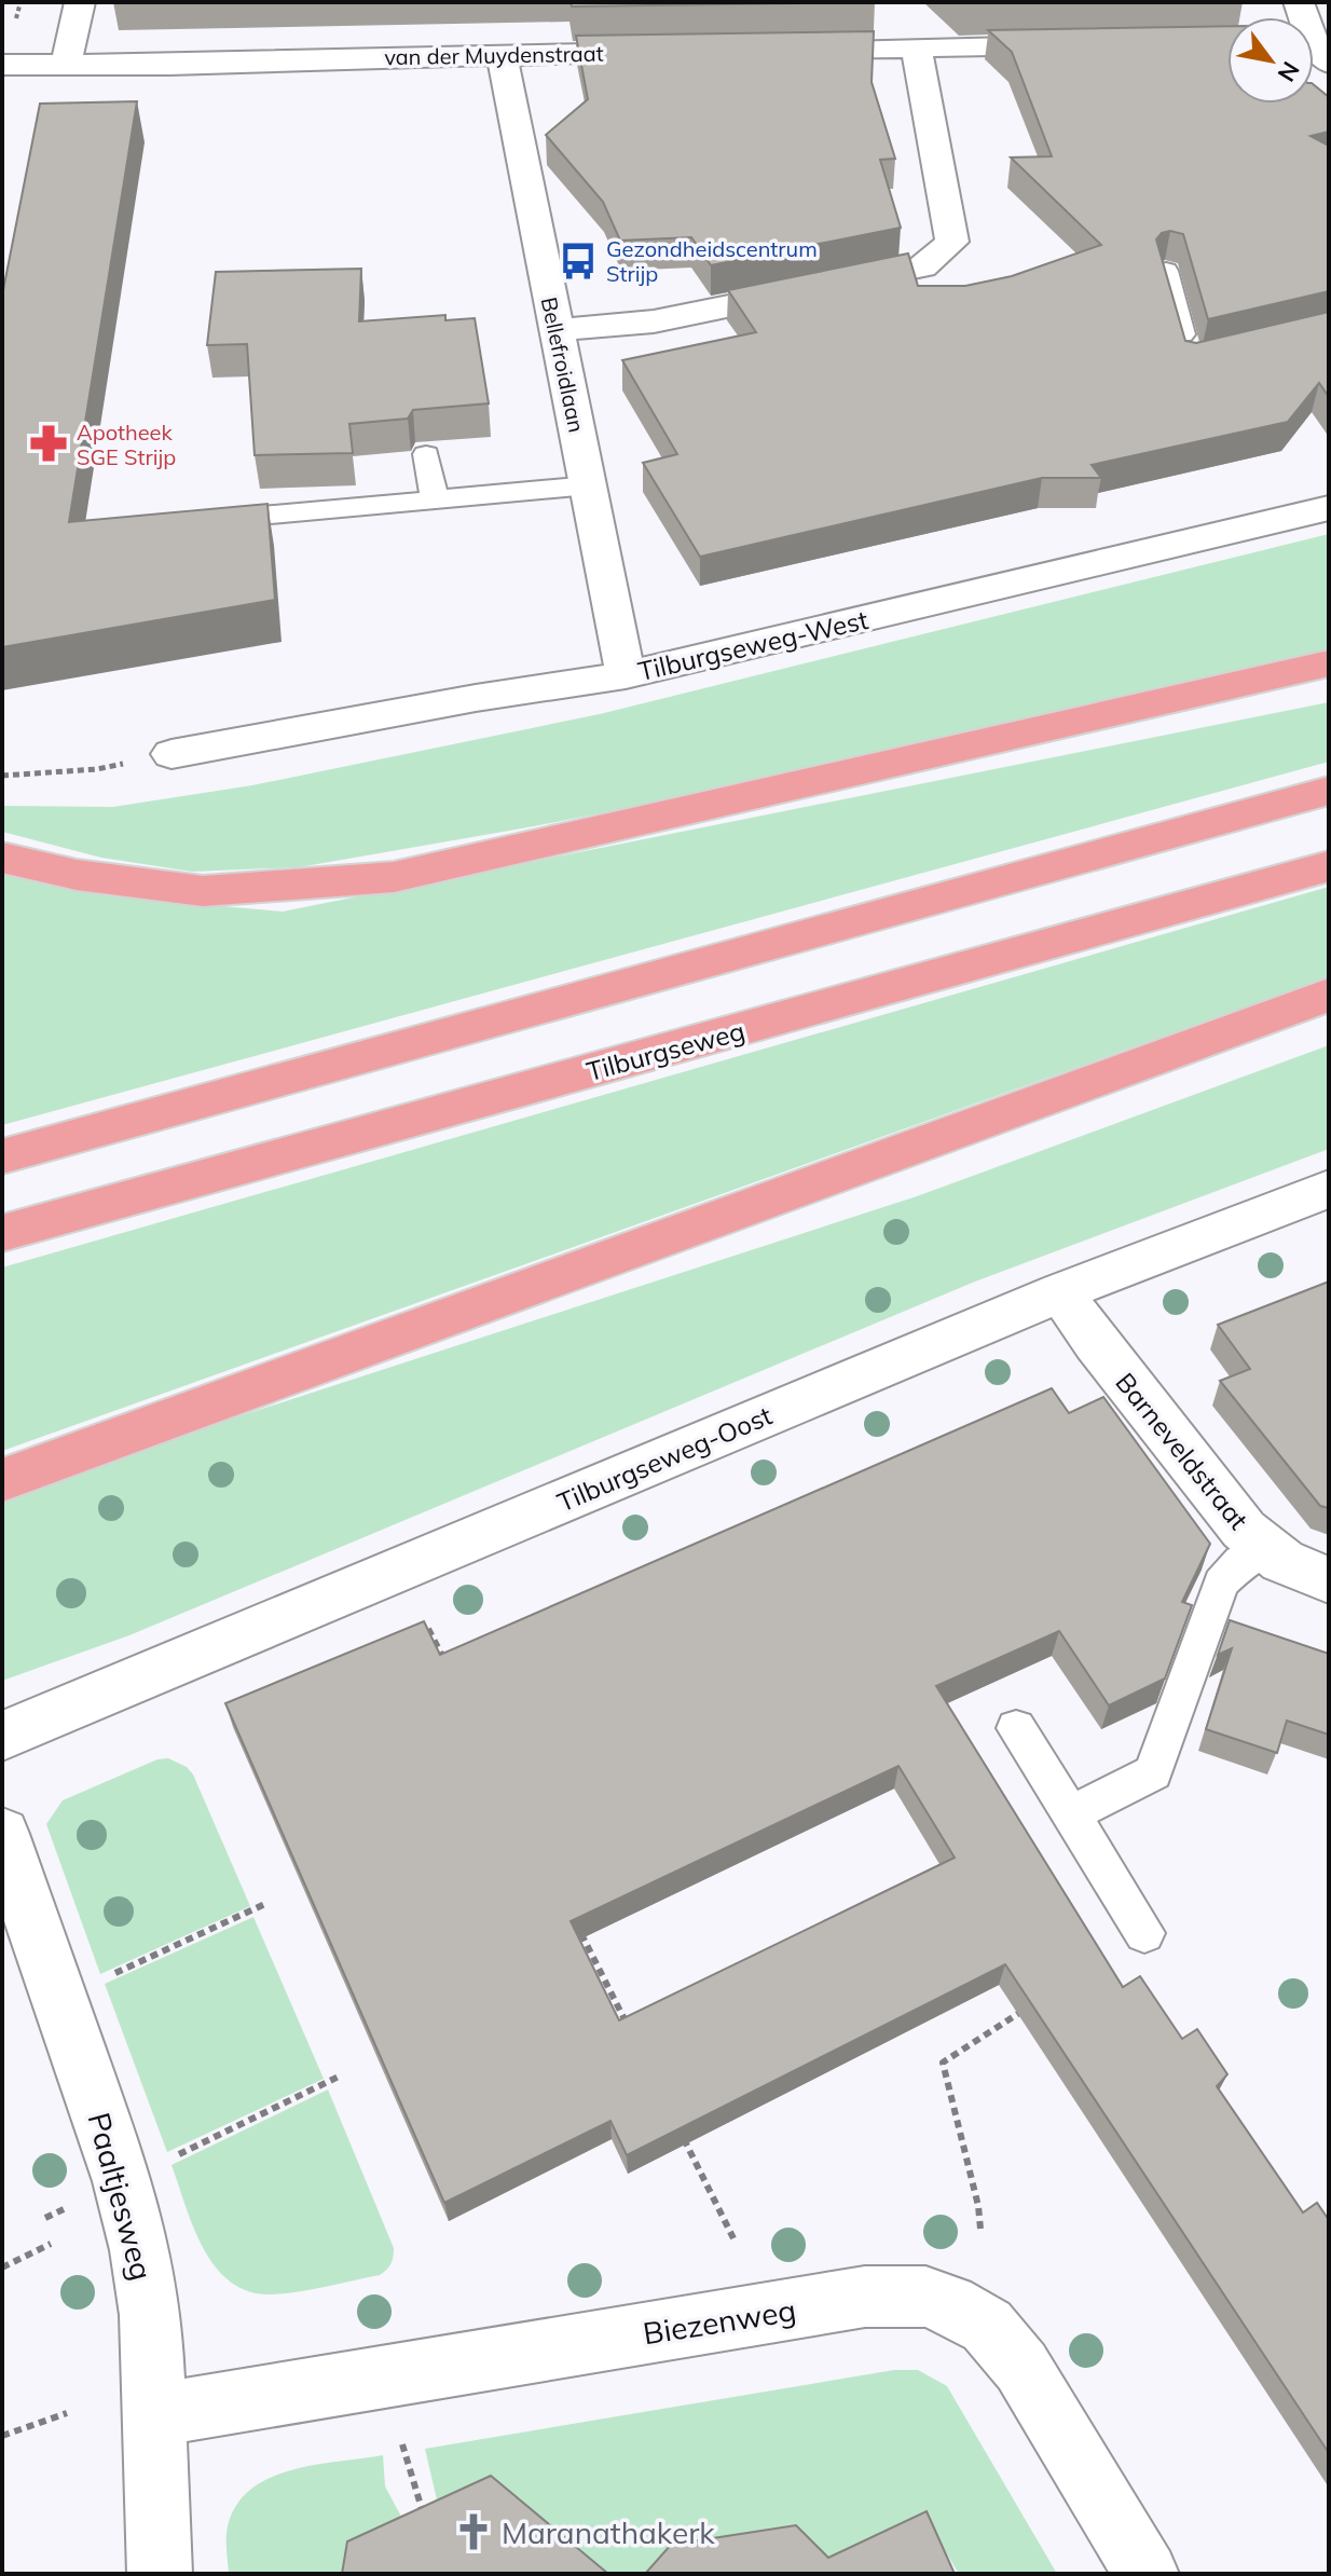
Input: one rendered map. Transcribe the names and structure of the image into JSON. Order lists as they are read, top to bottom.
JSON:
{
  "streets": {
    "highway": ["Tilburgseweg"],
    "street": [
      "van der Muydenstraat",
      "Bellefroidlaan",
      "Tilburgseweg-West",
      "Barneveldstraat",
      "Tilburgseweg-Oost",
      "Paaltjesweg",
      "Biezenweg"
    ]
  },
  "crossings": [
    ["van der Muydenstraat", "Bellefroidlaan"],
    ["Bellefroidlaan", "Tilburgseweg-West"],
    ["Barneveldstraat", "Tilburgseweg-Oost"],
    ["Paaltjesweg", "Biezenweg"]
  ],
  "places": {
    "bus stop": ["Gezondheidscentrum Strijp"],
    "pharmacy": ["Apotheek SGE Strijp"],
    "church": ["Maranathakerk"]
  },
  "north": "bottom right"
}
